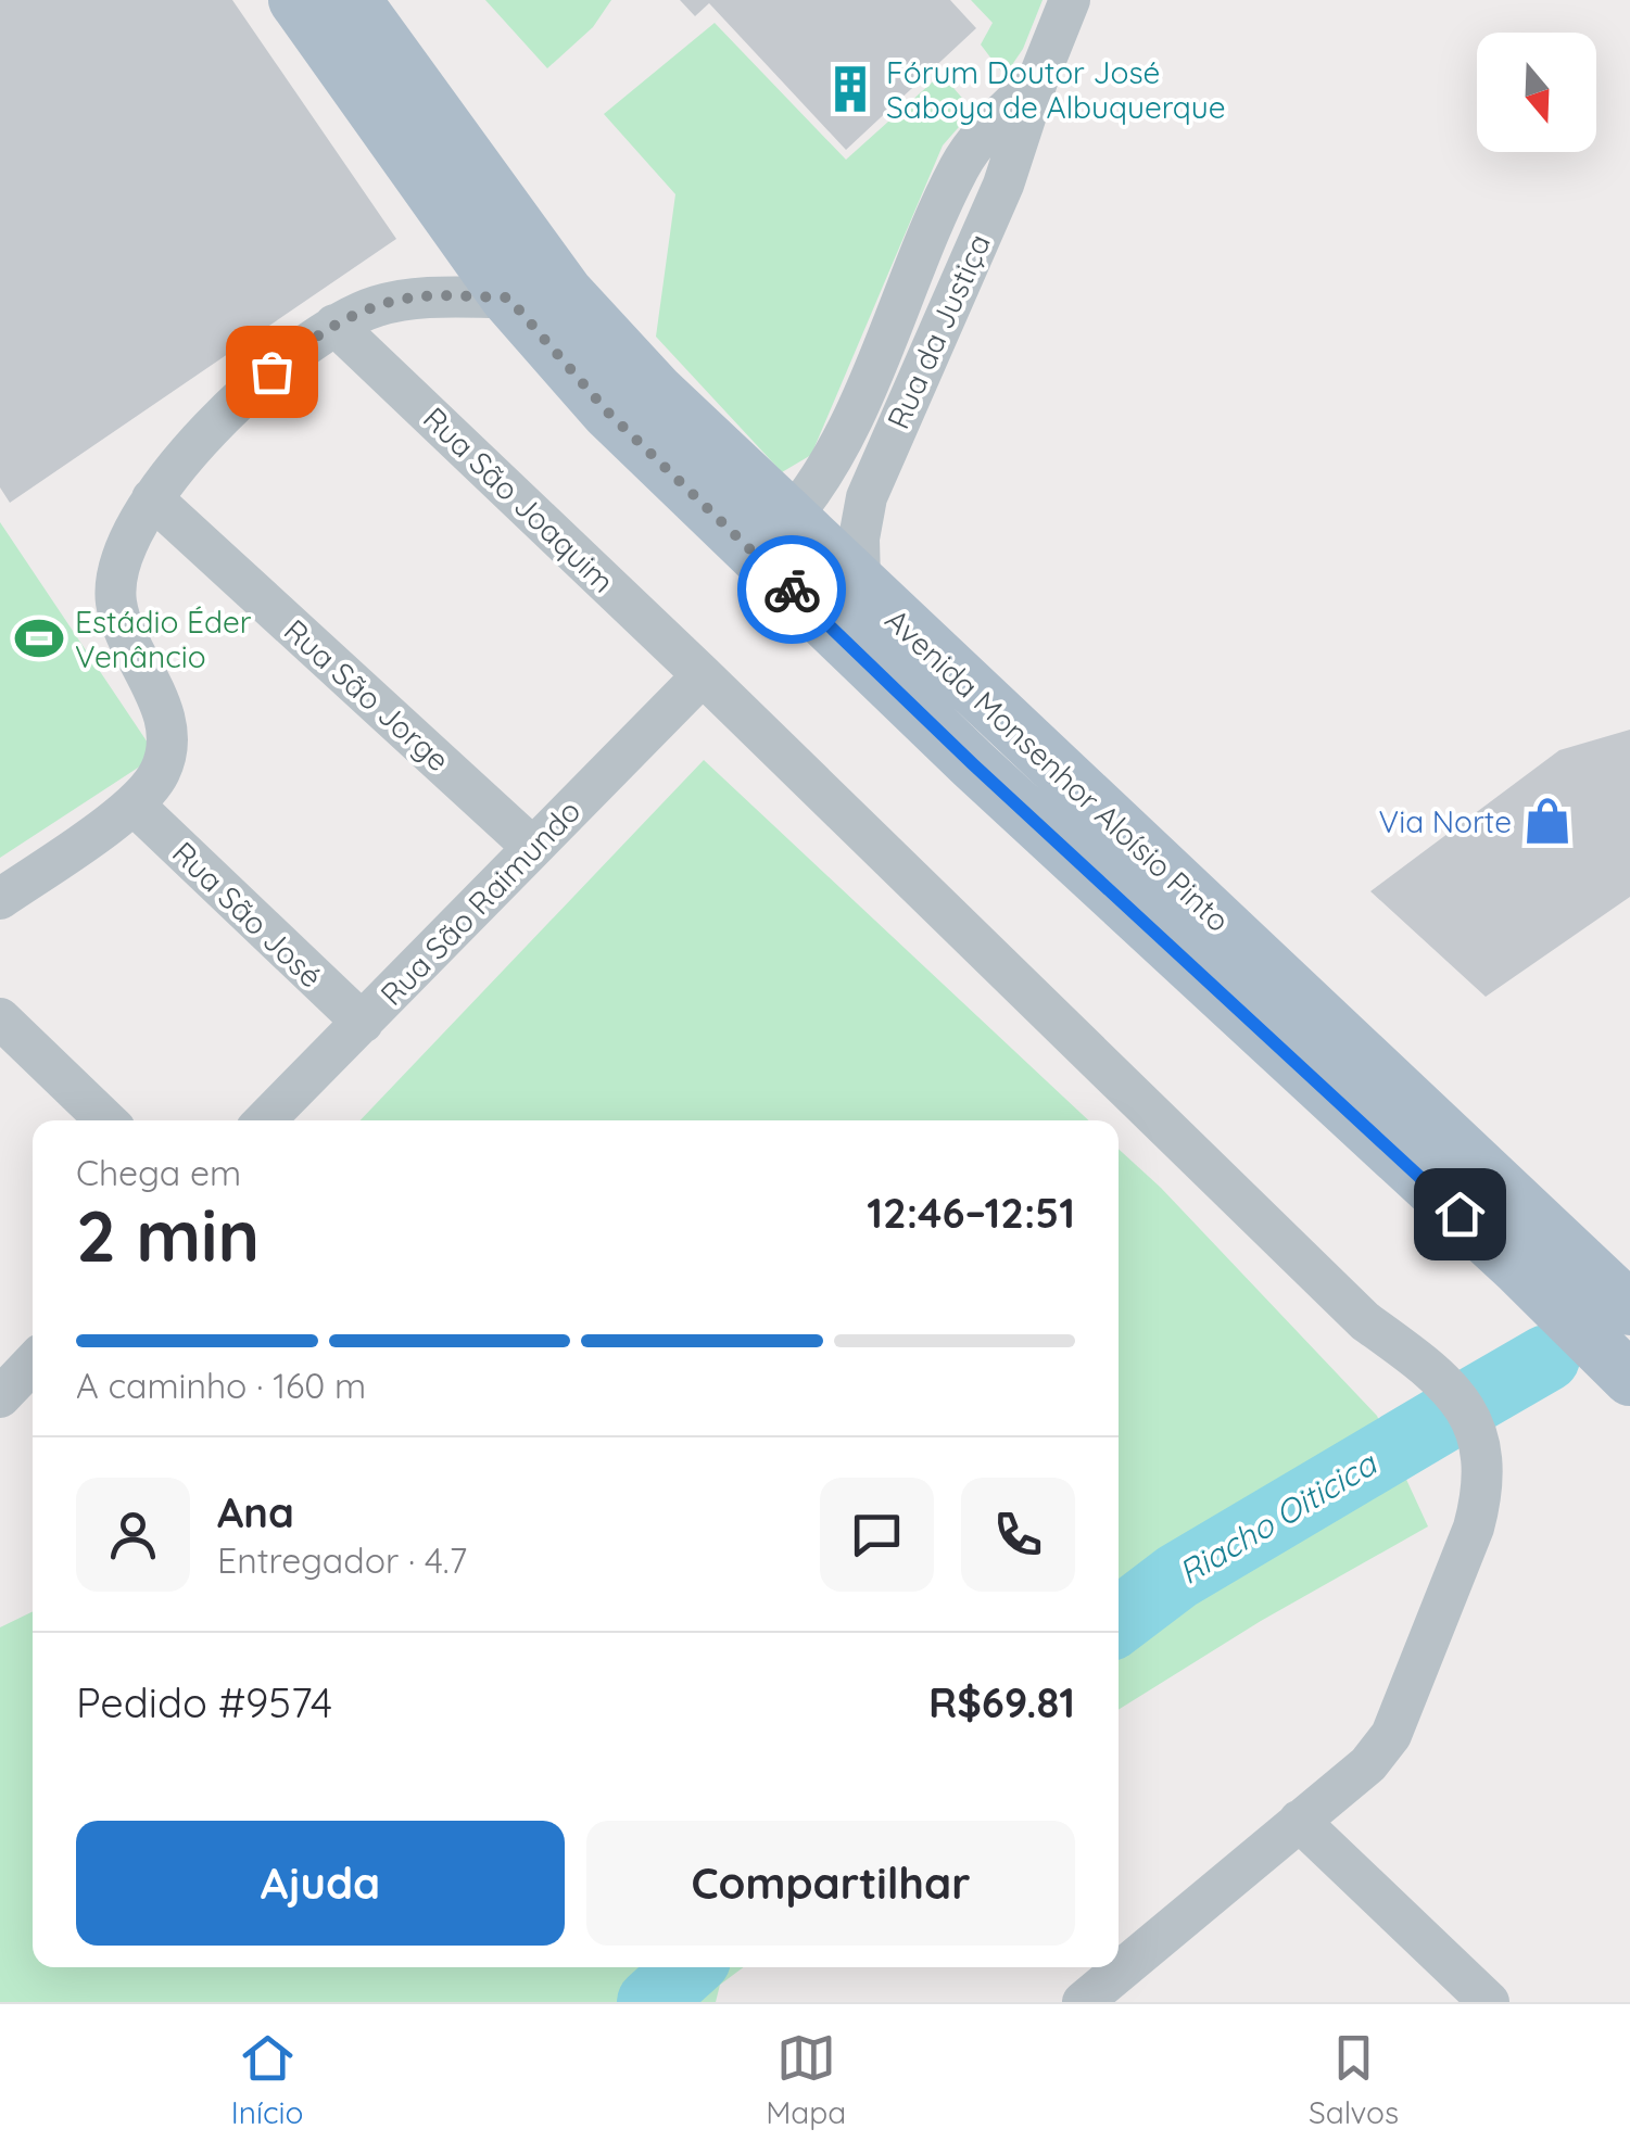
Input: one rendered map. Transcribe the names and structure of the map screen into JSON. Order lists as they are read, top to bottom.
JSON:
{
  "streets": {
    "main road": ["Avenida Monsenhor Aloísio Pinto"],
    "street": [
      "Rua da Justiça",
      "Rua São Joaquim",
      "Rua São Jorge",
      "Rua São Raimundo",
      "Rua São José"
    ]
  },
  "crossings": [
    ["Rua da Justiça", "Avenida Monsenhor Aloísio Pinto"],
    ["Rua São Joaquim", "Rua São Raimundo"],
    ["Rua São Jorge", "Rua São Raimundo"],
    ["Rua São Raimundo", "Rua São José"]
  ],
  "water": ["Riacho Oiticica"],
  "places": {
    "building": ["Fórum Doutor José Saboya de Albuquerque"],
    "sports": ["Estádio Éder Venâncio"],
    "shop": ["Via Norte"]
  },
  "north": "bottom",
  "page": {
    "heading": ["2 min", "Chega em", "12:46–12:51"],
    "panel": [
      "Ana",
      "Entregador · 4.7",
      "Pedido #9574",
      "R$69.81"
    ],
    "bar": "A caminho · 160 m",
    "buttons": ["Ajuda", "Compartilhar"],
    "tabs": ["Início", "Mapa", "Salvos"]
  }
}
